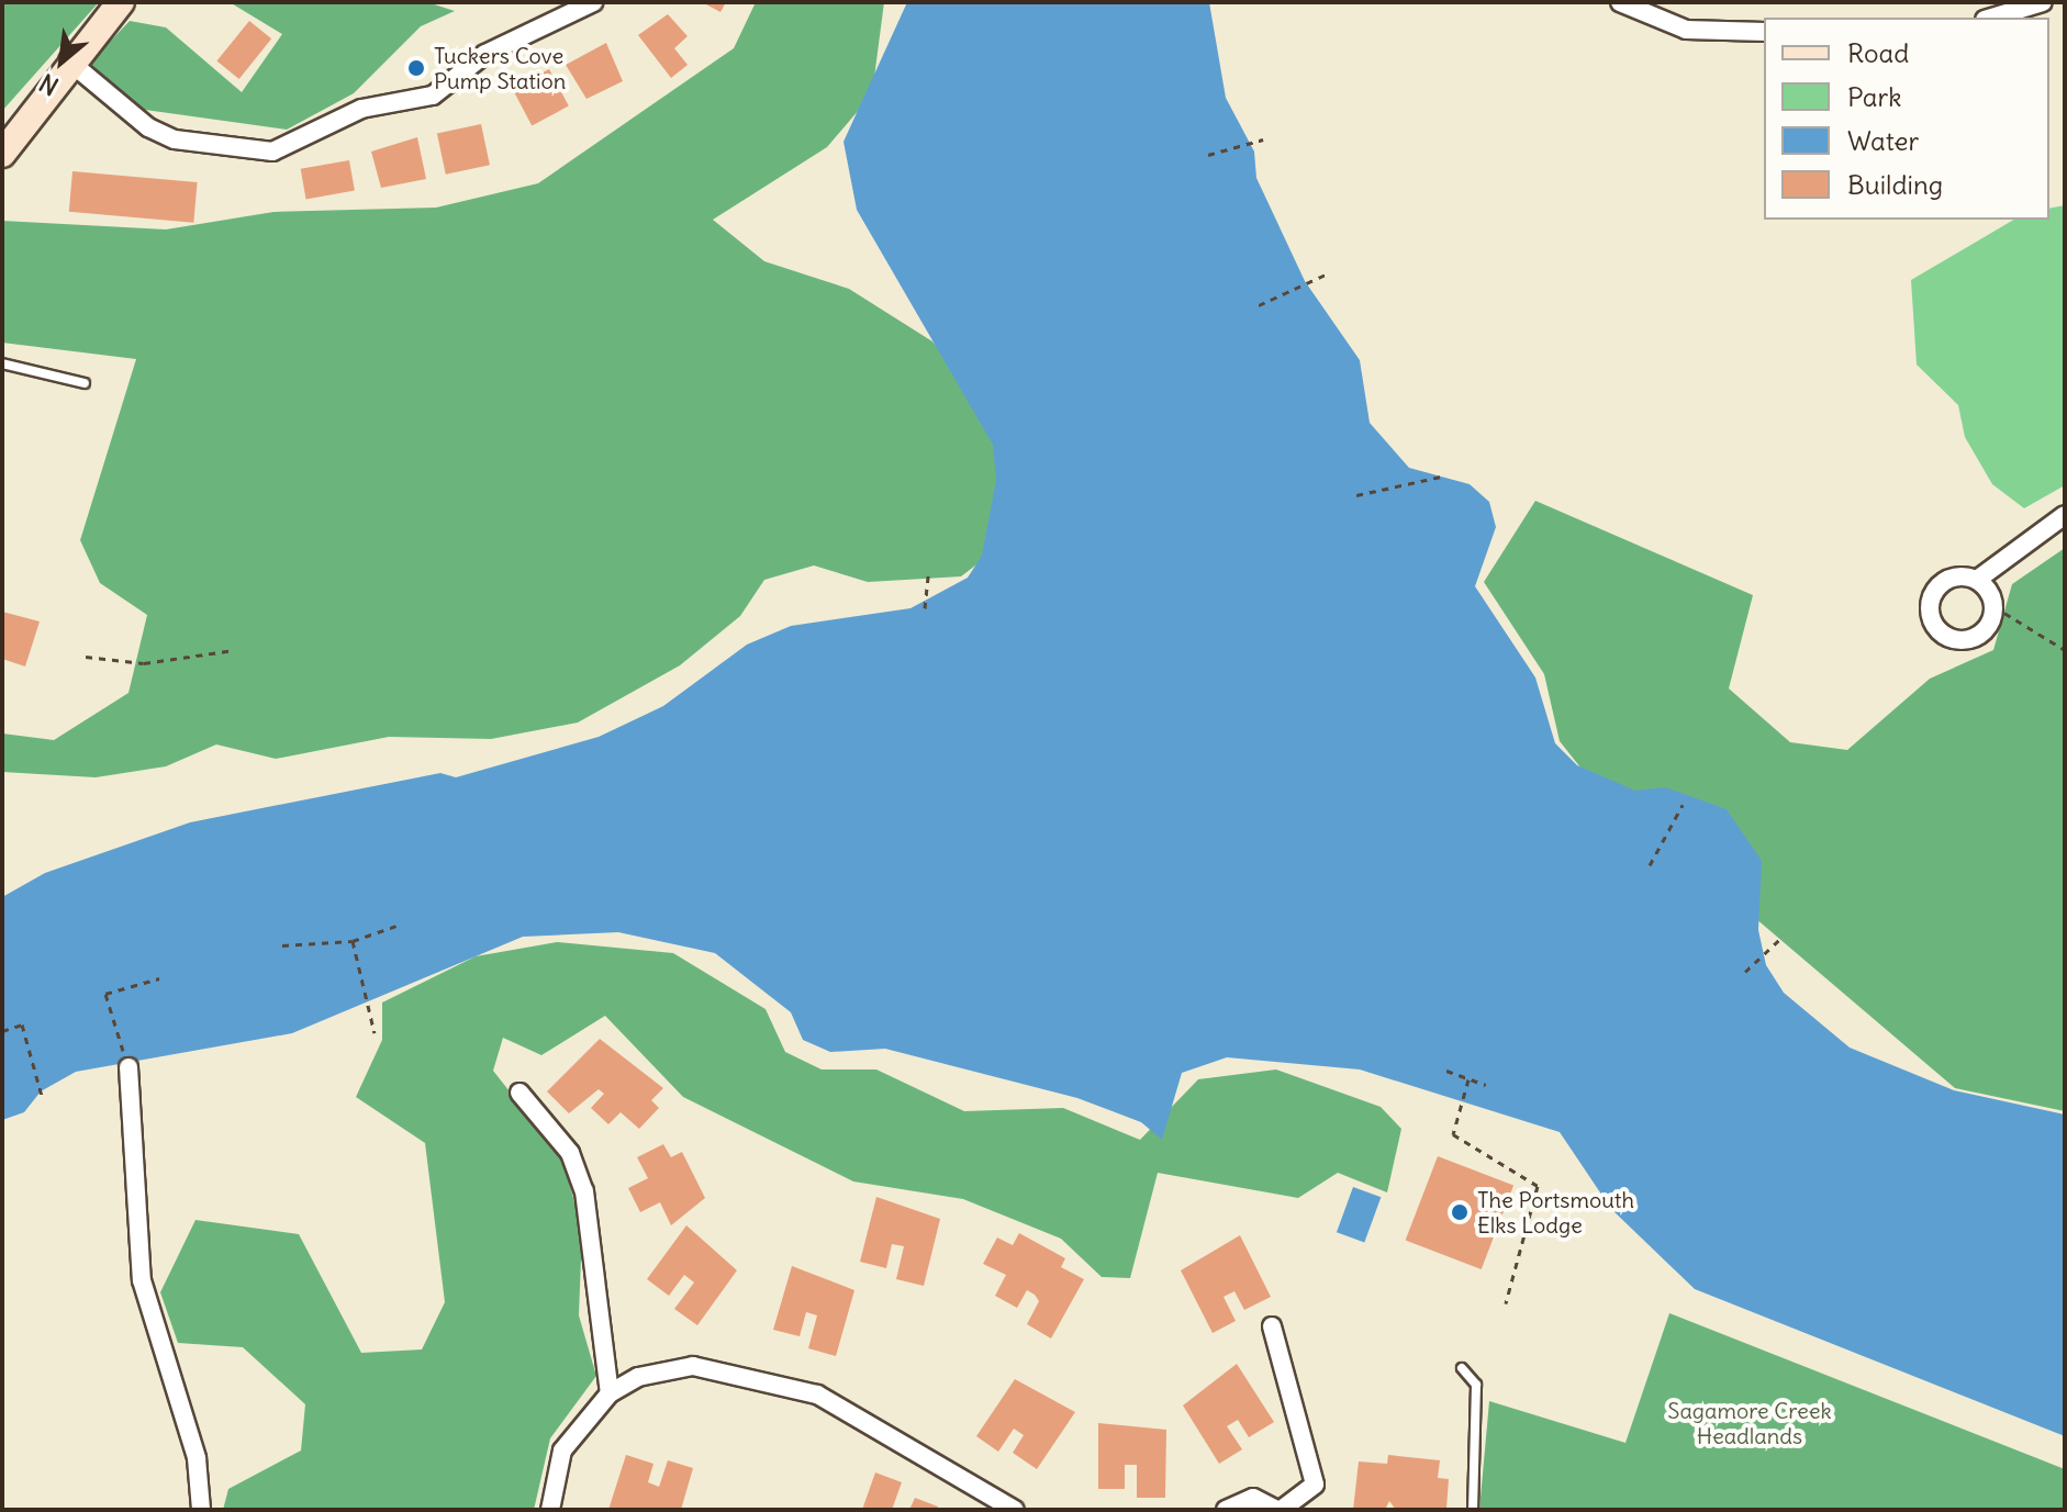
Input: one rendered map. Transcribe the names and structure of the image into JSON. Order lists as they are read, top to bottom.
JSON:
{
  "parks": ["Sagamore Creek Headlands"],
  "places": ["Tuckers Cove Pump Station", "The Portsmouth Elks Lodge"],
  "legend": [
    "Road",
    "Park",
    "Water",
    "Building"
  ],
  "north": "bottom left"
}
